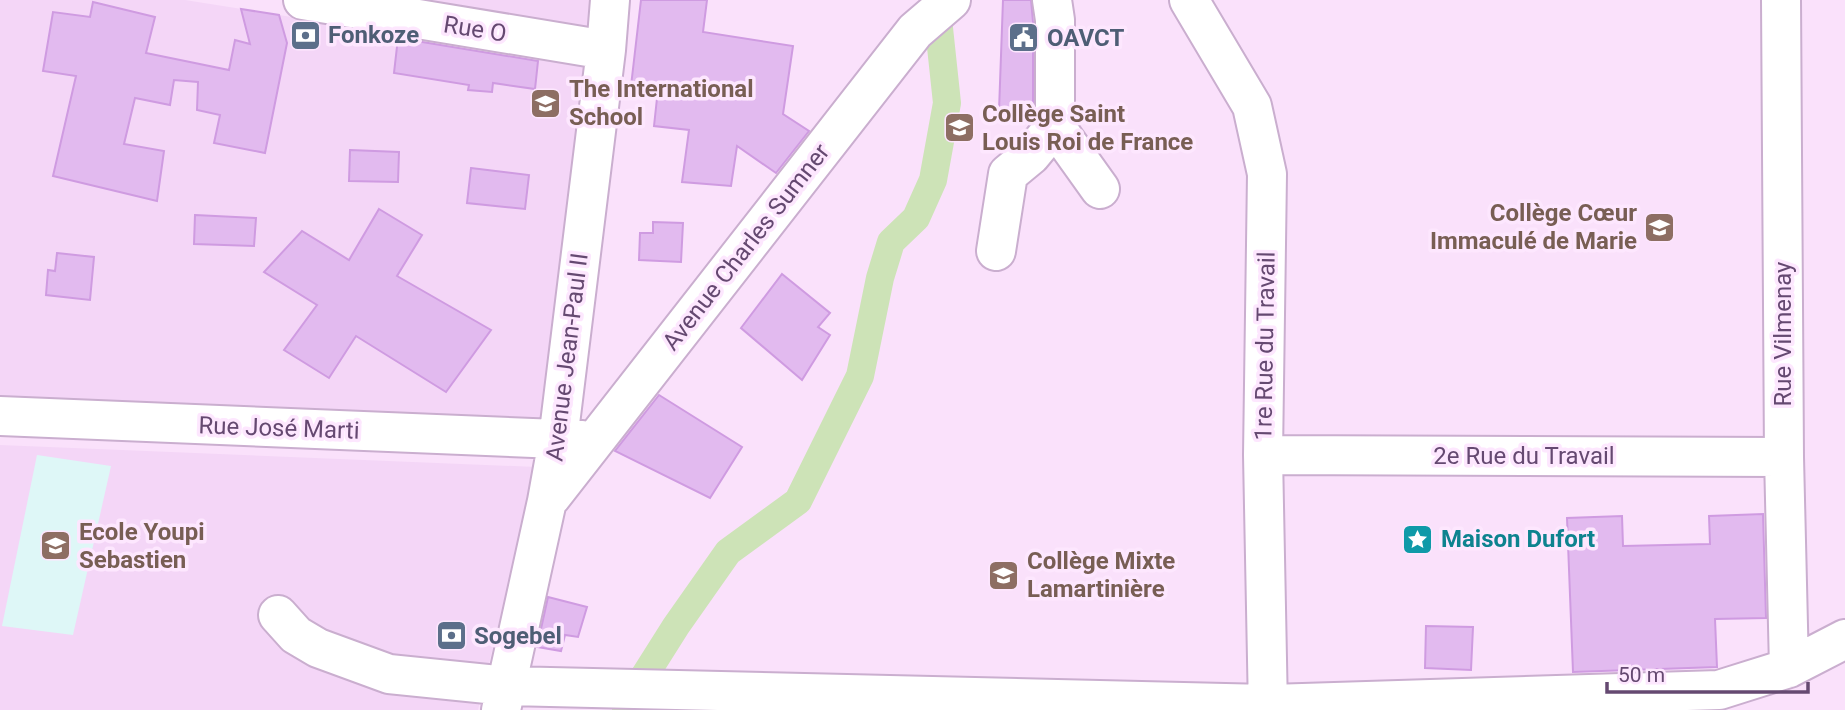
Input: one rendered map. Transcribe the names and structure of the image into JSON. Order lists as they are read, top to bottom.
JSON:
{
  "streets": {
    "street": [
      "Rue O",
      "Avenue Charles Sumner",
      "Rue Vilmenay",
      "1re Rue du Travail",
      "Avenue Jean-Paul II",
      "Rue José Marti",
      "2e Rue du Travail"
    ]
  },
  "crossings": [
    ["Rue O", "Avenue Jean-Paul II"],
    ["Avenue Charles Sumner", "Avenue Jean-Paul II"],
    ["Avenue Charles Sumner", "Rue José Marti"],
    ["Rue Vilmenay", "2e Rue du Travail"],
    ["1re Rue du Travail", "2e Rue du Travail"],
    ["Avenue Jean-Paul II", "Rue José Marti"]
  ],
  "places": {
    "bank": ["Fonkoze", "Sogebel"],
    "public building": ["OAVCT"],
    "school or university": [
      "The International School",
      "Collège Saint Louis Roi de France",
      "Collège Cœur Immaculé de Marie",
      "Ecole Youpi Sebastien",
      "Collège Mixte Lamartinière"
    ],
    "place": ["Maison Dufort"]
  },
  "scale_bar": "50 m"
}
